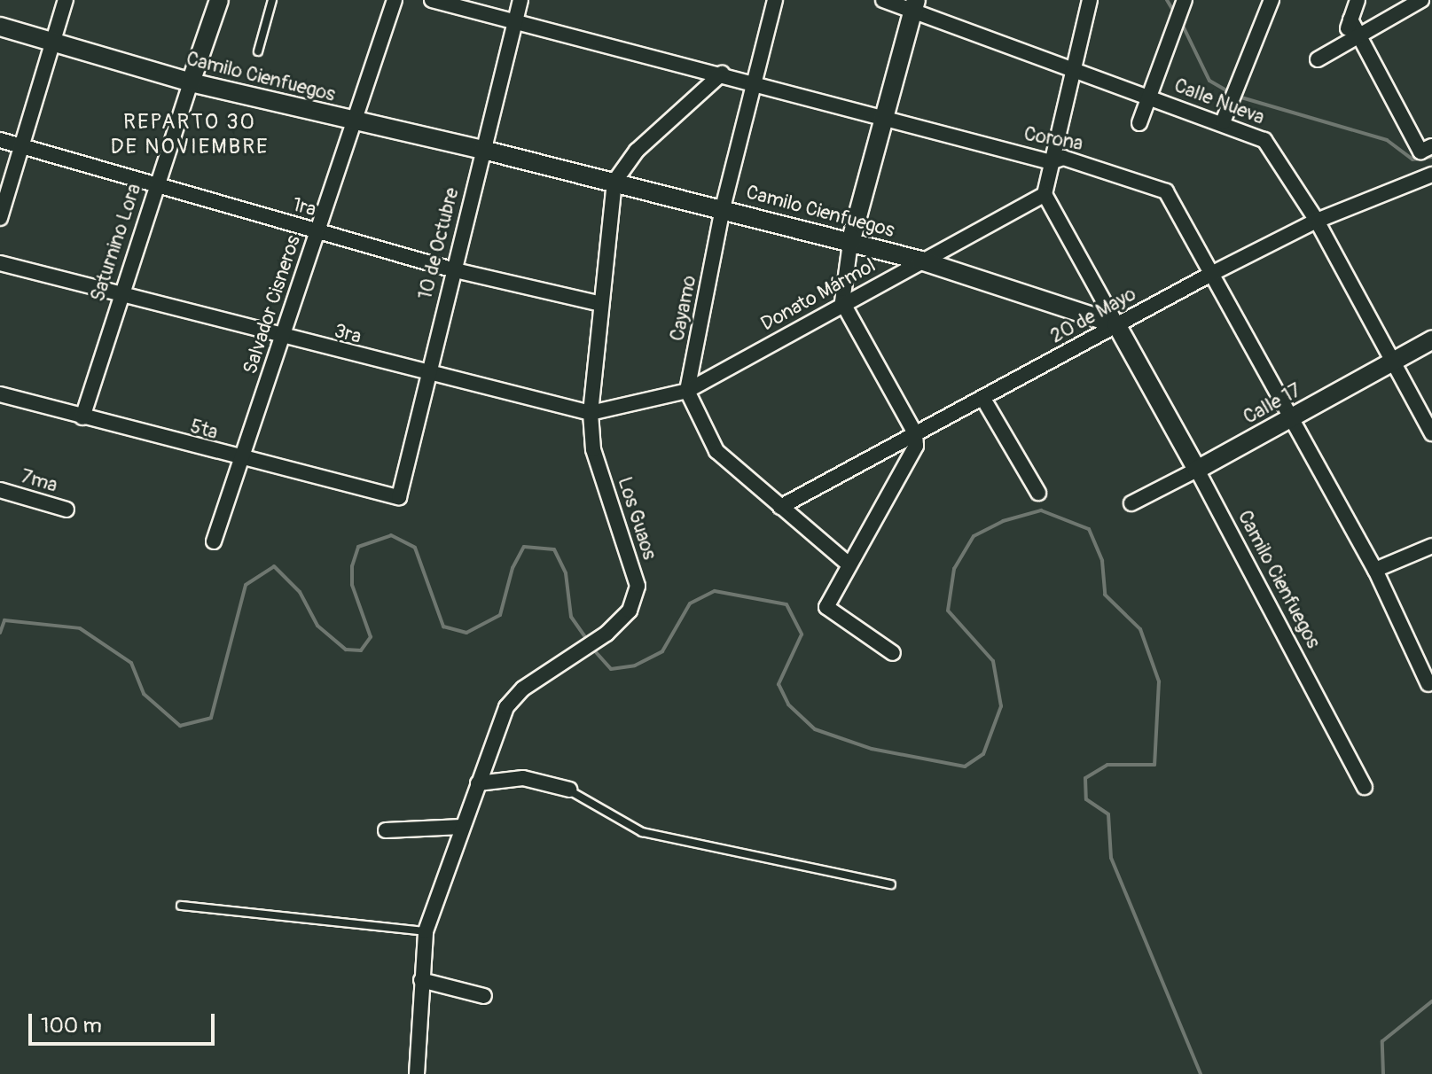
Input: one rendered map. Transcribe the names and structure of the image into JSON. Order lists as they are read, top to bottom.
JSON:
{
  "streets": {
    "street": [
      "Camilo Cienfuegos",
      "Calle Nueva",
      "Corona",
      "1ra",
      "Saturnino Lora",
      "10 de Octubre",
      "Donato Mármol",
      "Salvador Cisneros",
      "Cayamo",
      "20 de Mayo",
      "3ra",
      "Calle 17",
      "5ta",
      "7ma",
      "Los Guaos"
    ]
  },
  "crossings": [
    ["Camilo Cienfuegos", "Saturnino Lora"],
    ["Camilo Cienfuegos", "10 de Octubre"],
    ["Camilo Cienfuegos", "Donato Mármol"],
    ["Camilo Cienfuegos", "Salvador Cisneros"],
    ["Camilo Cienfuegos", "Cayamo"],
    ["Camilo Cienfuegos", "20 de Mayo"],
    ["Camilo Cienfuegos", "Calle 17"],
    ["Camilo Cienfuegos", "Los Guaos"],
    ["Calle Nueva", "20 de Mayo"],
    ["Calle Nueva", "Calle 17"],
    ["Corona", "10 de Octubre"],
    ["Corona", "Cayamo"],
    ["Corona", "20 de Mayo"],
    ["Corona", "Calle 17"],
    ["Corona", "Los Guaos"],
    ["1ra", "Saturnino Lora"],
    ["1ra", "10 de Octubre"],
    ["1ra", "Salvador Cisneros"],
    ["1ra", "Los Guaos"],
    ["Saturnino Lora", "3ra"],
    ["Saturnino Lora", "5ta"],
    ["10 de Octubre", "3ra"],
    ["10 de Octubre", "5ta"],
    ["Donato Mármol", "Cayamo"],
    ["Donato Mármol", "3ra"],
    ["Salvador Cisneros", "3ra"],
    ["Salvador Cisneros", "5ta"],
    ["Cayamo", "3ra"],
    ["3ra", "Los Guaos"]
  ],
  "districts": ["REPARTO 30 DE NOVIEMBRE"],
  "scale_bar": "100 m"
}
